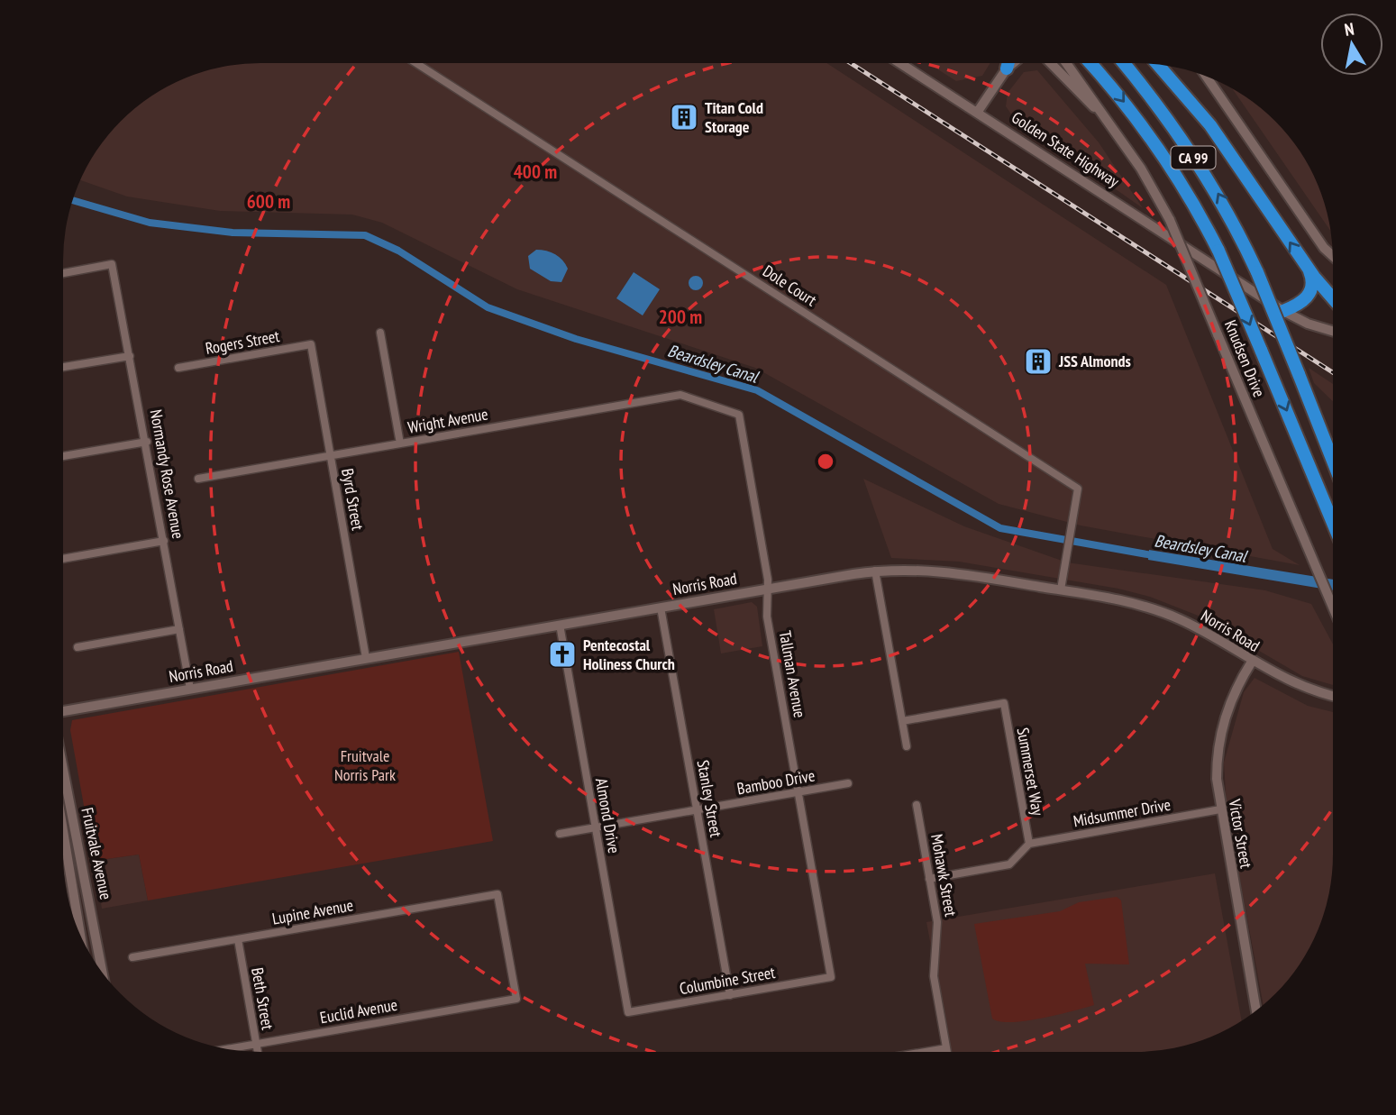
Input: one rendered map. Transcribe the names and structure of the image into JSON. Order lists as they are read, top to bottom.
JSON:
{
  "streets": {
    "highway": ["CA 99"],
    "street": [
      "Golden State Highway",
      "Dole Court",
      "Rogers Street",
      "Knudsen Drive",
      "Wright Avenue",
      "Normandy Rose Avenue",
      "Byrd Street",
      "Norris Road",
      "Tallman Avenue",
      "Summerset Way",
      "Bamboo Drive",
      "Stanley Street",
      "Midsummer Drive",
      "Almond Drive",
      "Victor Street",
      "Fruitvale Avenue",
      "Mohawk Street",
      "Lupine Avenue",
      "Columbine Street",
      "Beth Street",
      "Euclid Avenue"
    ]
  },
  "crossings": [
    ["Dole Court", "Norris Road"],
    ["Rogers Street", "Byrd Street"],
    ["Wright Avenue", "Byrd Street"],
    ["Wright Avenue", "Tallman Avenue"],
    ["Normandy Rose Avenue", "Norris Road"],
    ["Byrd Street", "Norris Road"],
    ["Norris Road", "Tallman Avenue"],
    ["Norris Road", "Stanley Street"],
    ["Norris Road", "Almond Drive"],
    ["Norris Road", "Victor Street"],
    ["Tallman Avenue", "Bamboo Drive"],
    ["Tallman Avenue", "Columbine Street"],
    ["Summerset Way", "Midsummer Drive"],
    ["Bamboo Drive", "Stanley Street"],
    ["Bamboo Drive", "Almond Drive"],
    ["Stanley Street", "Columbine Street"],
    ["Midsummer Drive", "Victor Street"],
    ["Almond Drive", "Columbine Street"],
    ["Lupine Avenue", "Beth Street"],
    ["Lupine Avenue", "Euclid Avenue"],
    ["Beth Street", "Euclid Avenue"]
  ],
  "water": ["Beardsley Canal"],
  "parks": ["Fruitvale Norris Park"],
  "places": {
    "building": ["Titan Cold Storage", "JSS Almonds"],
    "church": ["Pentecostal Holiness Church"]
  },
  "north": "top",
  "rings": ["400 m", "600 m", "200 m"]
}
